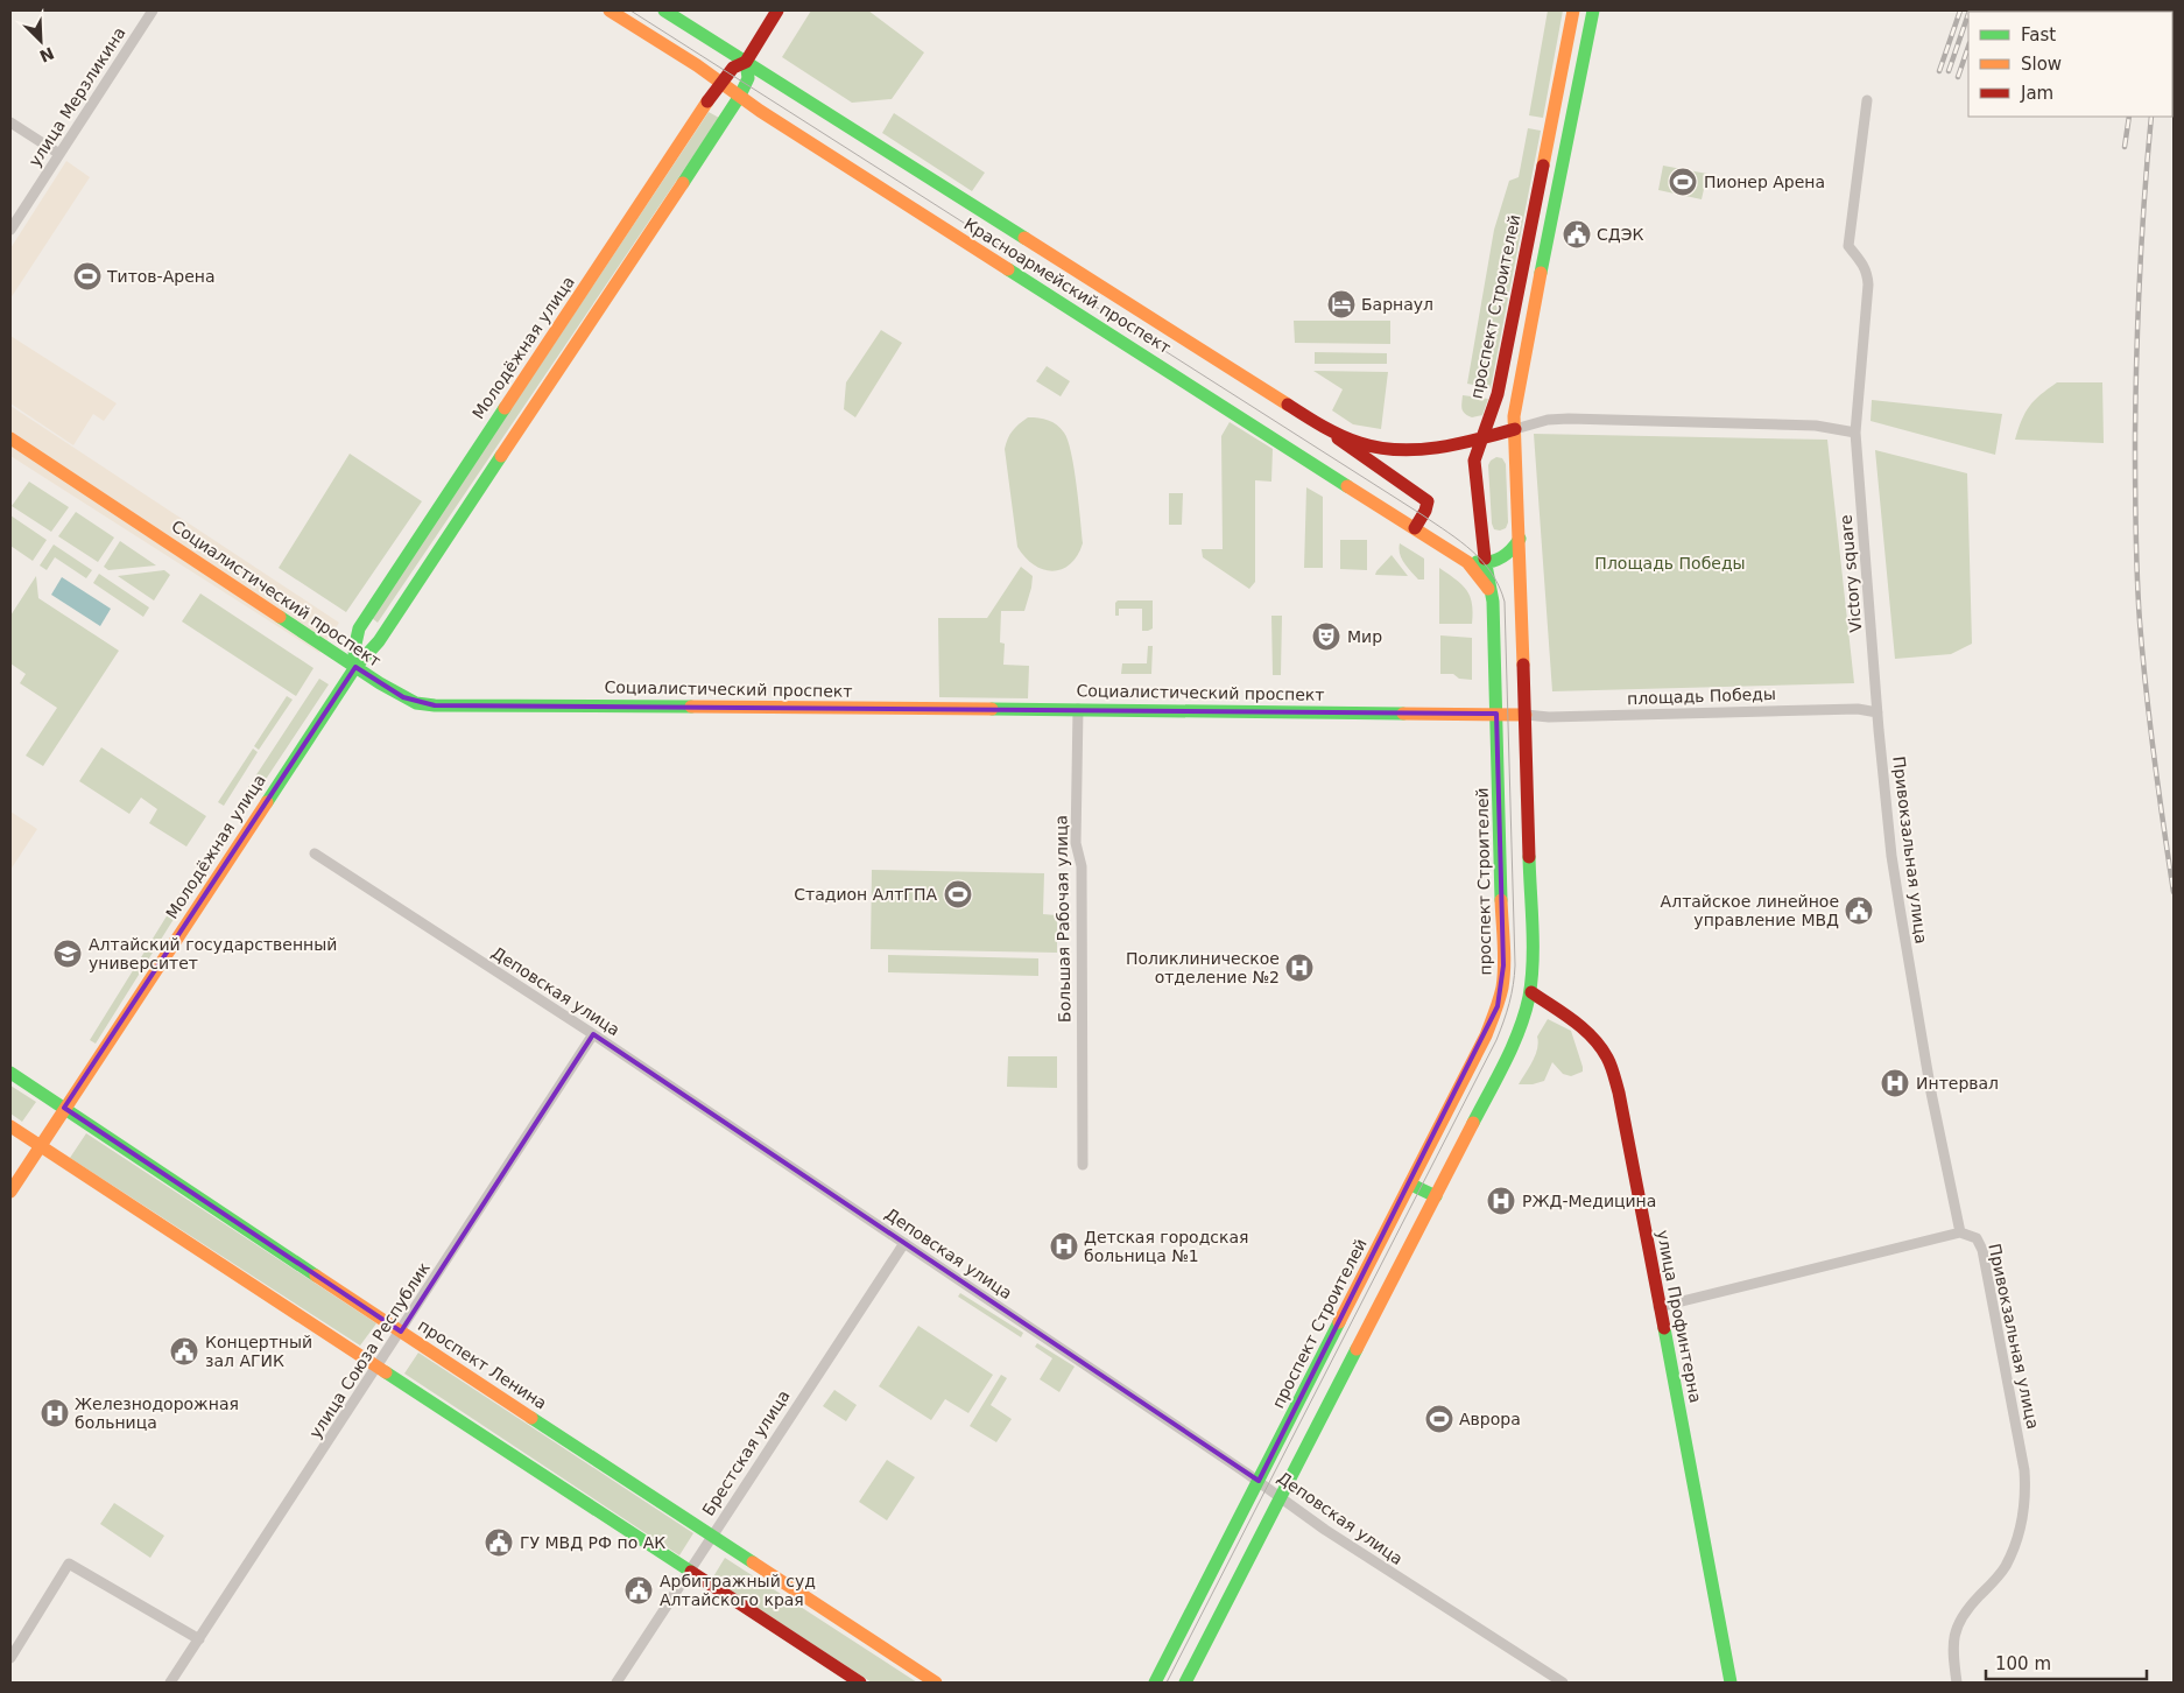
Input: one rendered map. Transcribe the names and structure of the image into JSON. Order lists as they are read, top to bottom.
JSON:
{
  "streets": {
    "main road": [
      "Красноармейский проспект",
      "проспект Строителей",
      "Молодёжная улица",
      "Социалистический проспект",
      "улица Профинтерна",
      "проспект Ленина"
    ],
    "street": [
      "улица Мерзликина",
      "Victory square",
      "площадь Победы",
      "Привокзальная улица",
      "Большая Рабочая улица",
      "Деповская улица",
      "улица Союза Республик",
      "Брестская улица"
    ]
  },
  "crossings": [
    ["Красноармейский проспект", "проспект Строителей"],
    ["Красноармейский проспект", "Молодёжная улица"],
    ["проспект Строителей", "Социалистический проспект"],
    ["проспект Строителей", "Деповская улица"],
    ["Молодёжная улица", "Социалистический проспект"],
    ["Молодёжная улица", "проспект Ленина"],
    ["Victory square", "площадь Победы"],
    ["Victory square", "Привокзальная улица"],
    ["Социалистический проспект", "площадь Победы"],
    ["Социалистический проспект", "Большая Рабочая улица"],
    ["площадь Победы", "Привокзальная улица"],
    ["Деповская улица", "улица Союза Республик"],
    ["Деповская улица", "Брестская улица"],
    ["улица Союза Республик", "проспект Ленина"],
    ["проспект Ленина", "Брестская улица"]
  ],
  "parks": ["Площадь Победы"],
  "places": {
    "sports": [
      "Пионер Арена",
      "Титов-Арена",
      "Стадион АлтГПА",
      "Аврора"
    ],
    "public building": [
      "СДЭК",
      "Алтайское линейное управление МВД",
      "Концертный зал АГИК",
      "ГУ МВД РФ по АК",
      "Арбитражный суд Алтайского края"
    ],
    "hotel": ["Барнаул"],
    "theatre": ["Мир"],
    "school or university": ["Алтайский государственный университет"],
    "hospital": [
      "Поликлиническое отделение №2",
      "Интервал",
      "РЖД-Медицина",
      "Детская городская больница №1",
      "Железнодорожная больница"
    ]
  },
  "legend": ["Fast", "Slow", "Jam"],
  "scale_bar": "100 m",
  "north": "bottom right"
}
